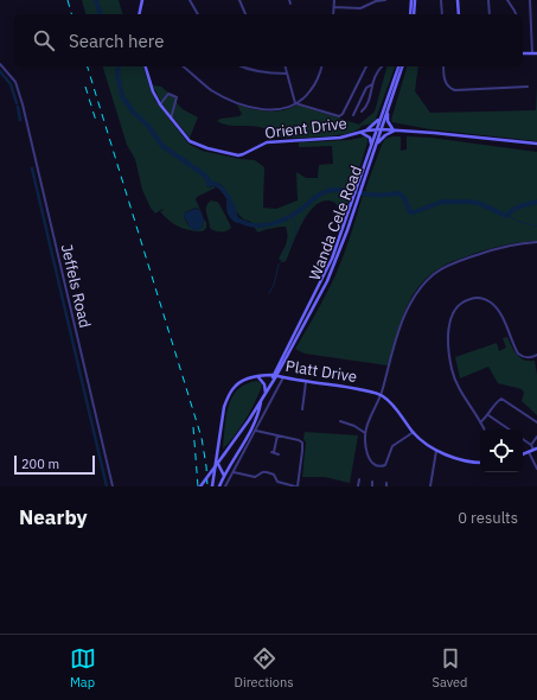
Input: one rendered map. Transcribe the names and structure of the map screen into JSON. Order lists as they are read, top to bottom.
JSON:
{
  "streets": {
    "street": [
      "Orient Drive",
      "Wanda Cele Road",
      "Jeffels Road",
      "Platt Drive"
    ]
  },
  "crossings": [
    ["Orient Drive", "Wanda Cele Road"],
    ["Wanda Cele Road", "Platt Drive"]
  ],
  "scale_bar": "200 m",
  "page": {
    "search": "Search here",
    "scale": "200 m",
    "heading": ["Nearby", "0 results"],
    "nav": ["Map", "Directions", "Saved"]
  }
}
